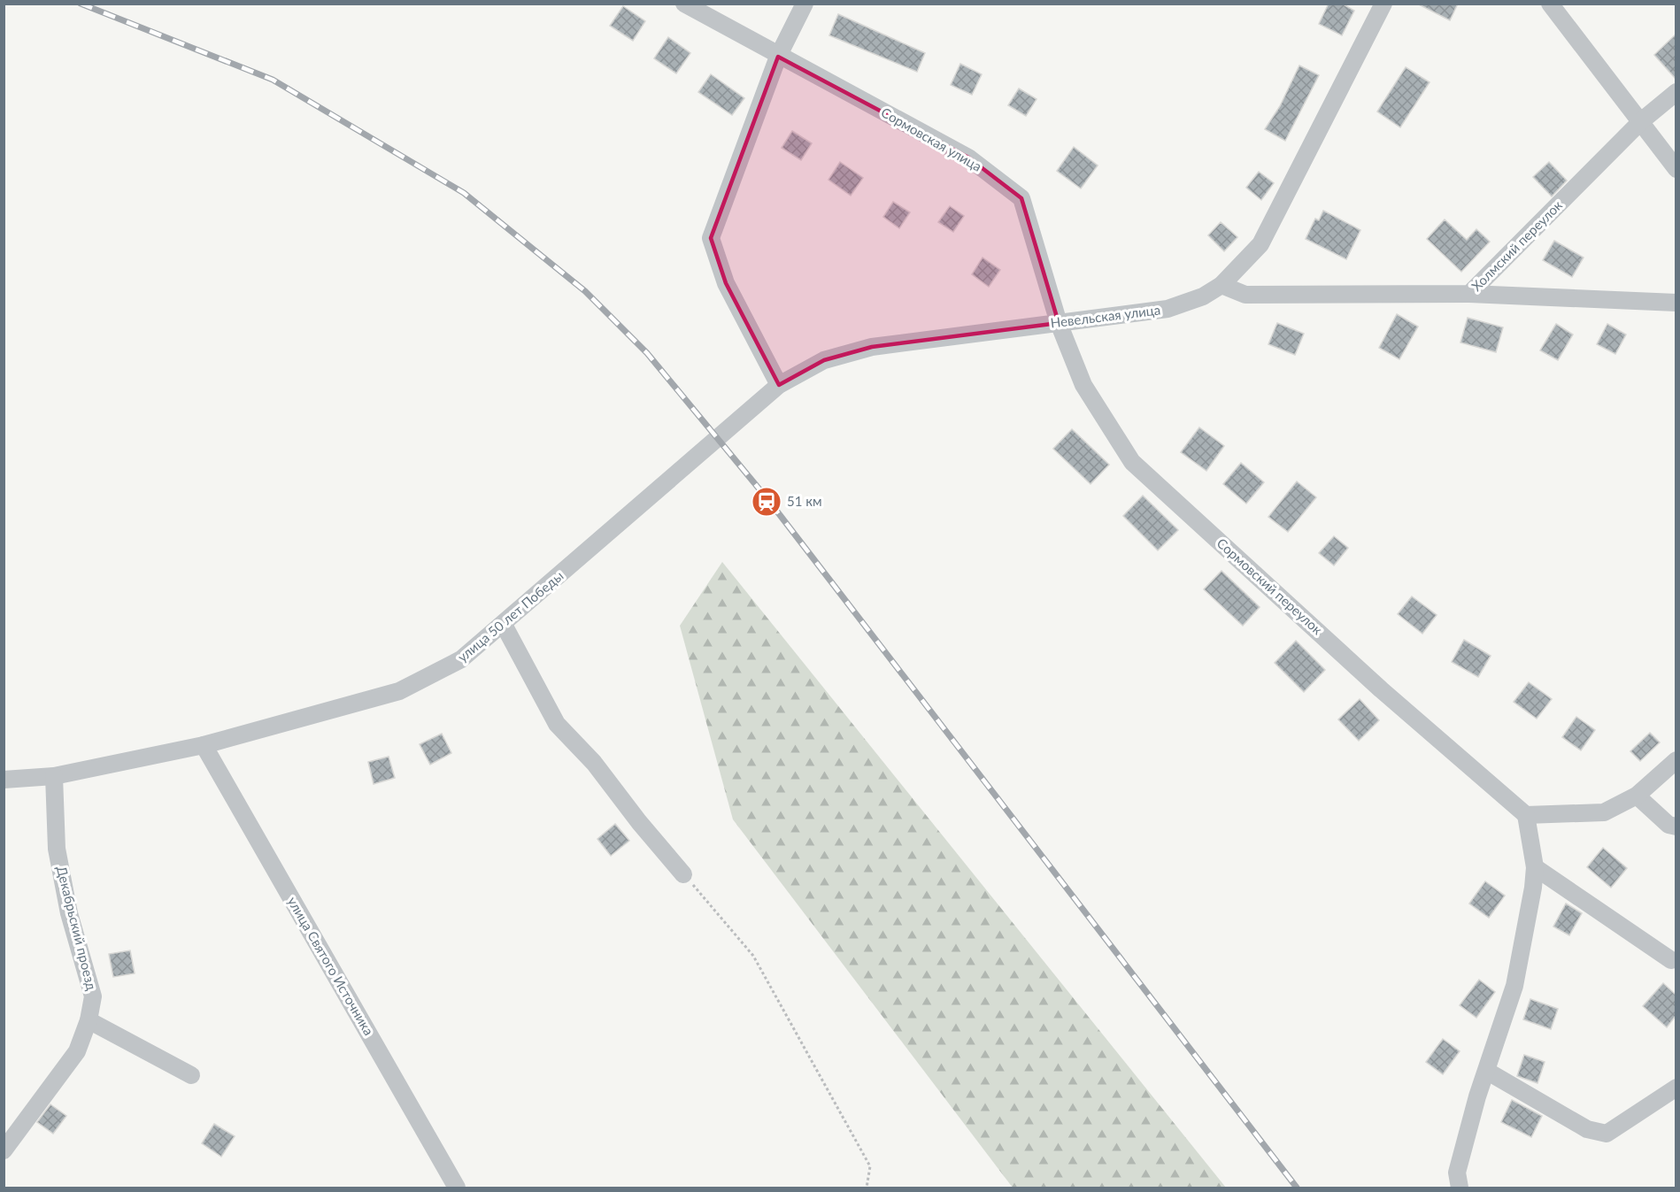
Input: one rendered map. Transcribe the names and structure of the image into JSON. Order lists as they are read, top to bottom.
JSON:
{
  "streets": {
    "street": [
      "Сормовская улица",
      "Холмский переулок",
      "Невельская улица",
      "Сормовский переулок",
      "улица 50 лет Победы",
      "Декабрьский проезд",
      "улица Святого Источника"
    ]
  },
  "crossings": [
    ["Сормовская улица", "Невельская улица"],
    ["Сормовская улица", "Сормовский переулок"],
    ["Холмский переулок", "Невельская улица"],
    ["Невельская улица", "Сормовский переулок"],
    ["Невельская улица", "улица 50 лет Победы"],
    ["улица 50 лет Победы", "Декабрьский проезд"],
    ["улица 50 лет Победы", "улица Святого Источника"]
  ],
  "places": {
    "station": ["51 км"]
  }
}
